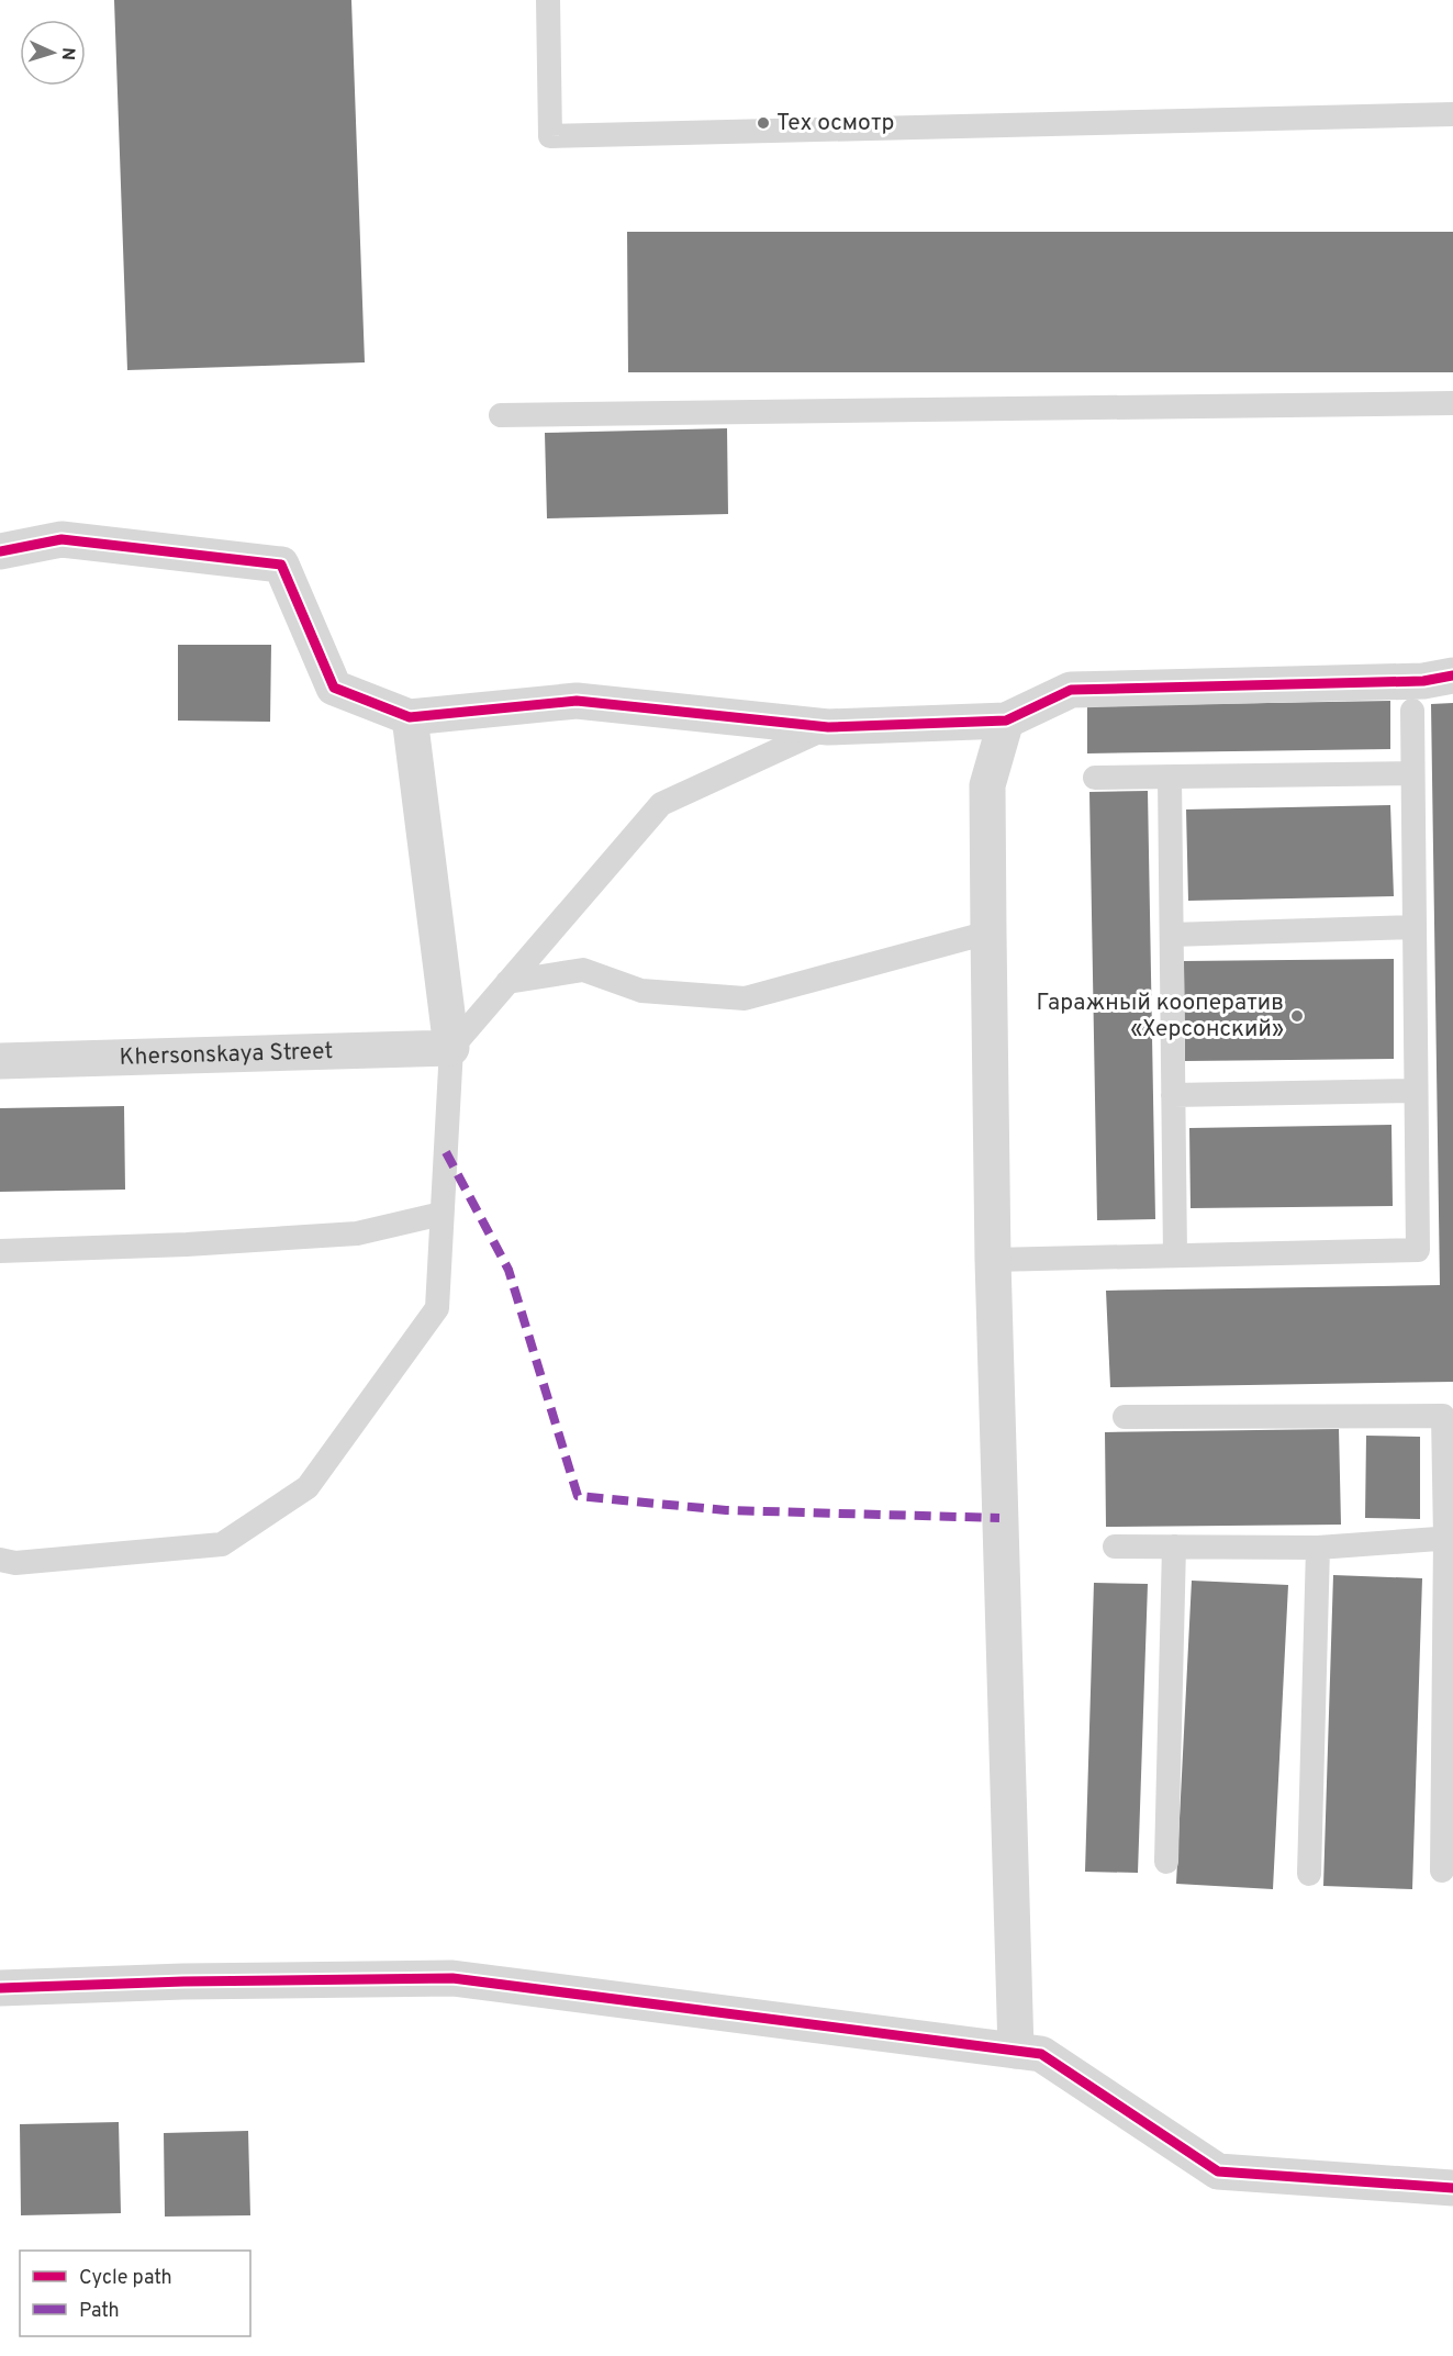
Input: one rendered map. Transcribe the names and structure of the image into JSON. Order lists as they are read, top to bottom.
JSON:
{
  "streets": {
    "street": ["Khersonskaya Street"]
  },
  "places": ["Тех осмотр", "Гаражный кооператив «Херсонский»"],
  "legend": ["Cycle path", "Path"],
  "north": "right"
}
